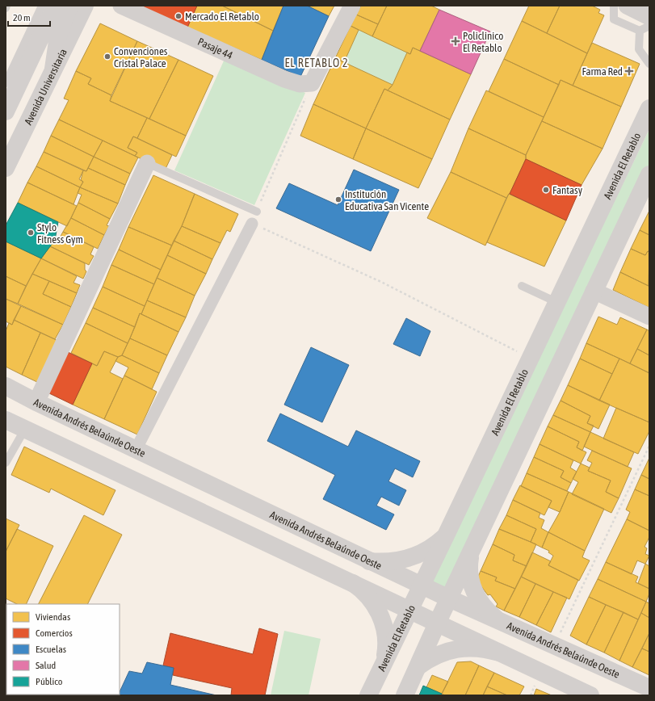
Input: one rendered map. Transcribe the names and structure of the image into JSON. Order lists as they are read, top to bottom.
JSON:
{
  "streets": {
    "main road": ["Avenida Universitaria", "Avenida El Retablo", "Avenida Andrés Belaúnde Oeste"],
    "street": ["Pasaje 44"]
  },
  "crossings": [
    ["Avenida El Retablo", "Avenida Andrés Belaúnde Oeste"]
  ],
  "districts": ["EL RETABLO 2"],
  "places": {
    "other": [
      "Mercado El Retablo",
      "Convenciones Cristal Palace",
      "Fantasy",
      "Institución Educativa San Vicente",
      "Stylo Fitness Gym"
    ],
    "health": ["Policlinico El Retablo", "Farma Red"]
  },
  "legend": [
    "Viviendas",
    "Comercios",
    "Escuelas",
    "Salud",
    "Público"
  ],
  "scale_bar": "20 m"
}
